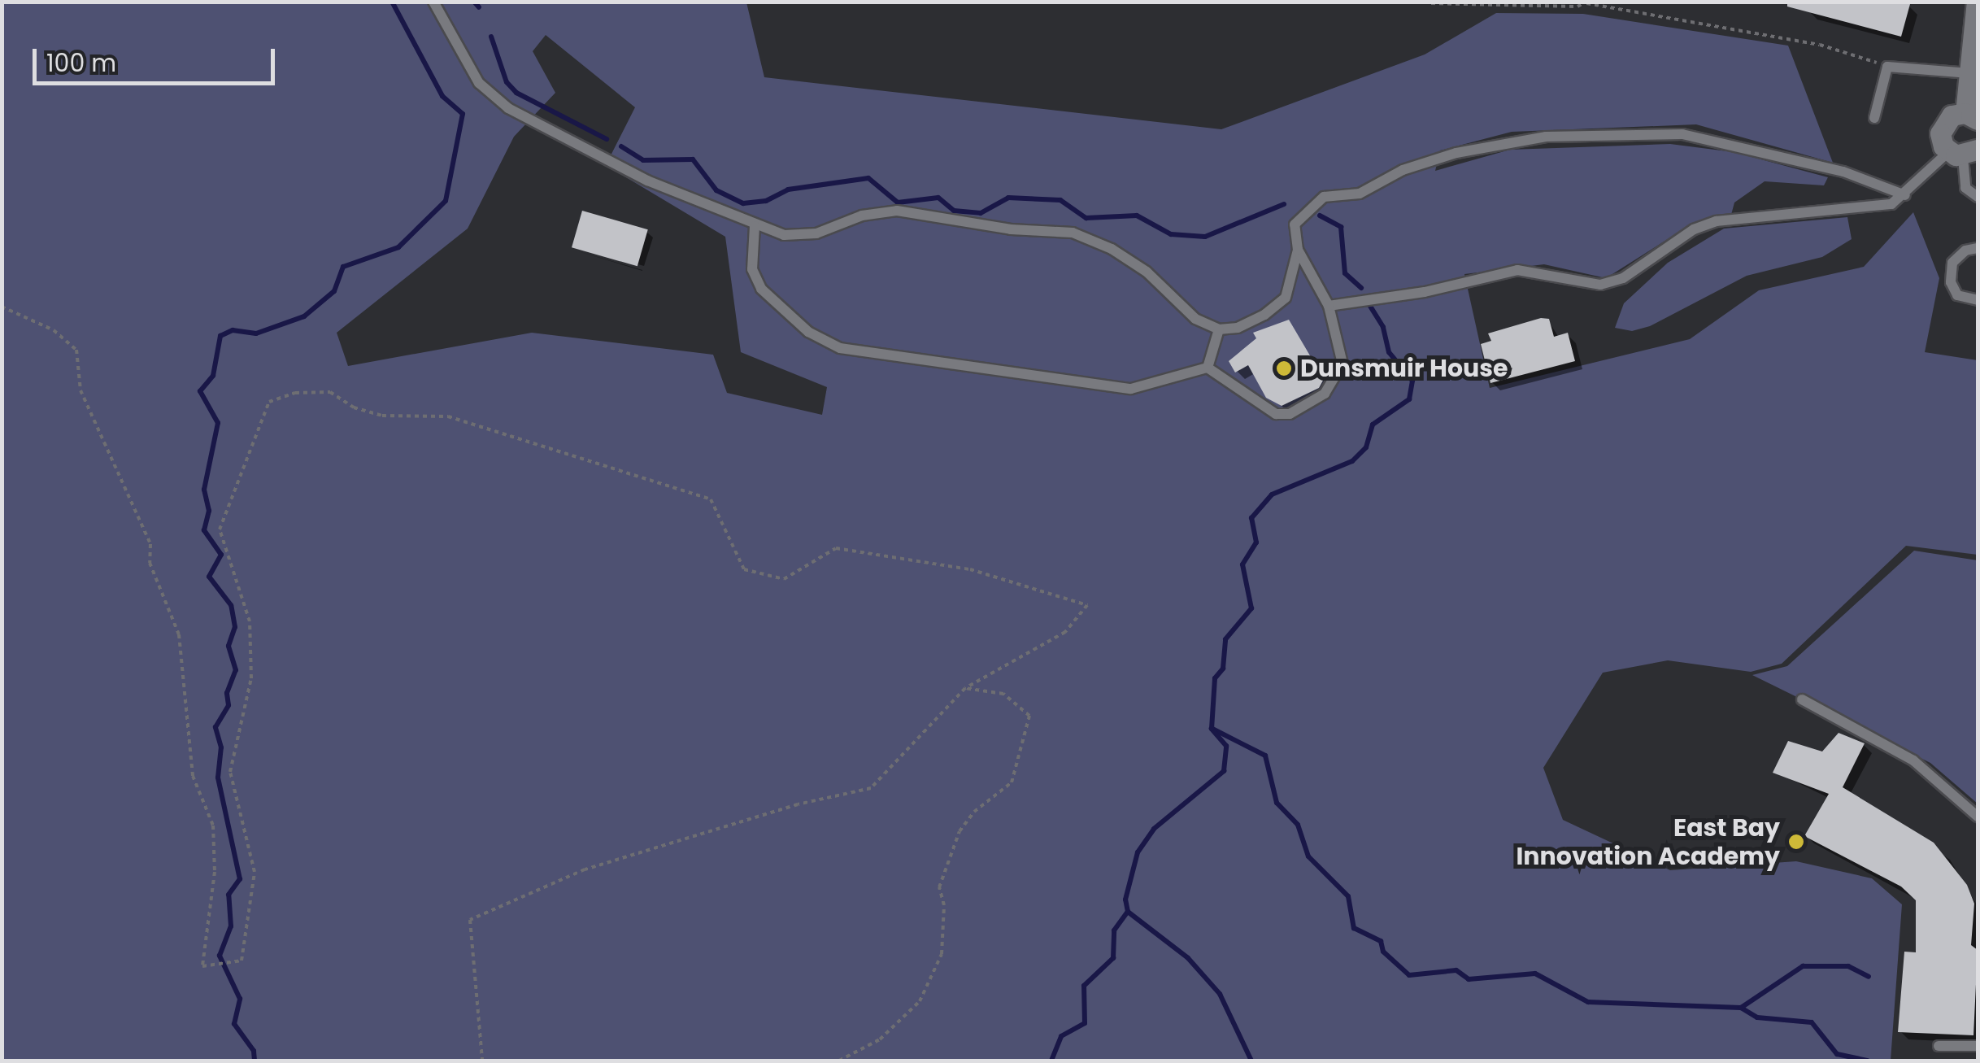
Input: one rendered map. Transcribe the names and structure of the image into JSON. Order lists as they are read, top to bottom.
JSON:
{
  "places": ["Dunsmuir House", "East Bay Innovation Academy"],
  "scale_bar": "100 m"
}
